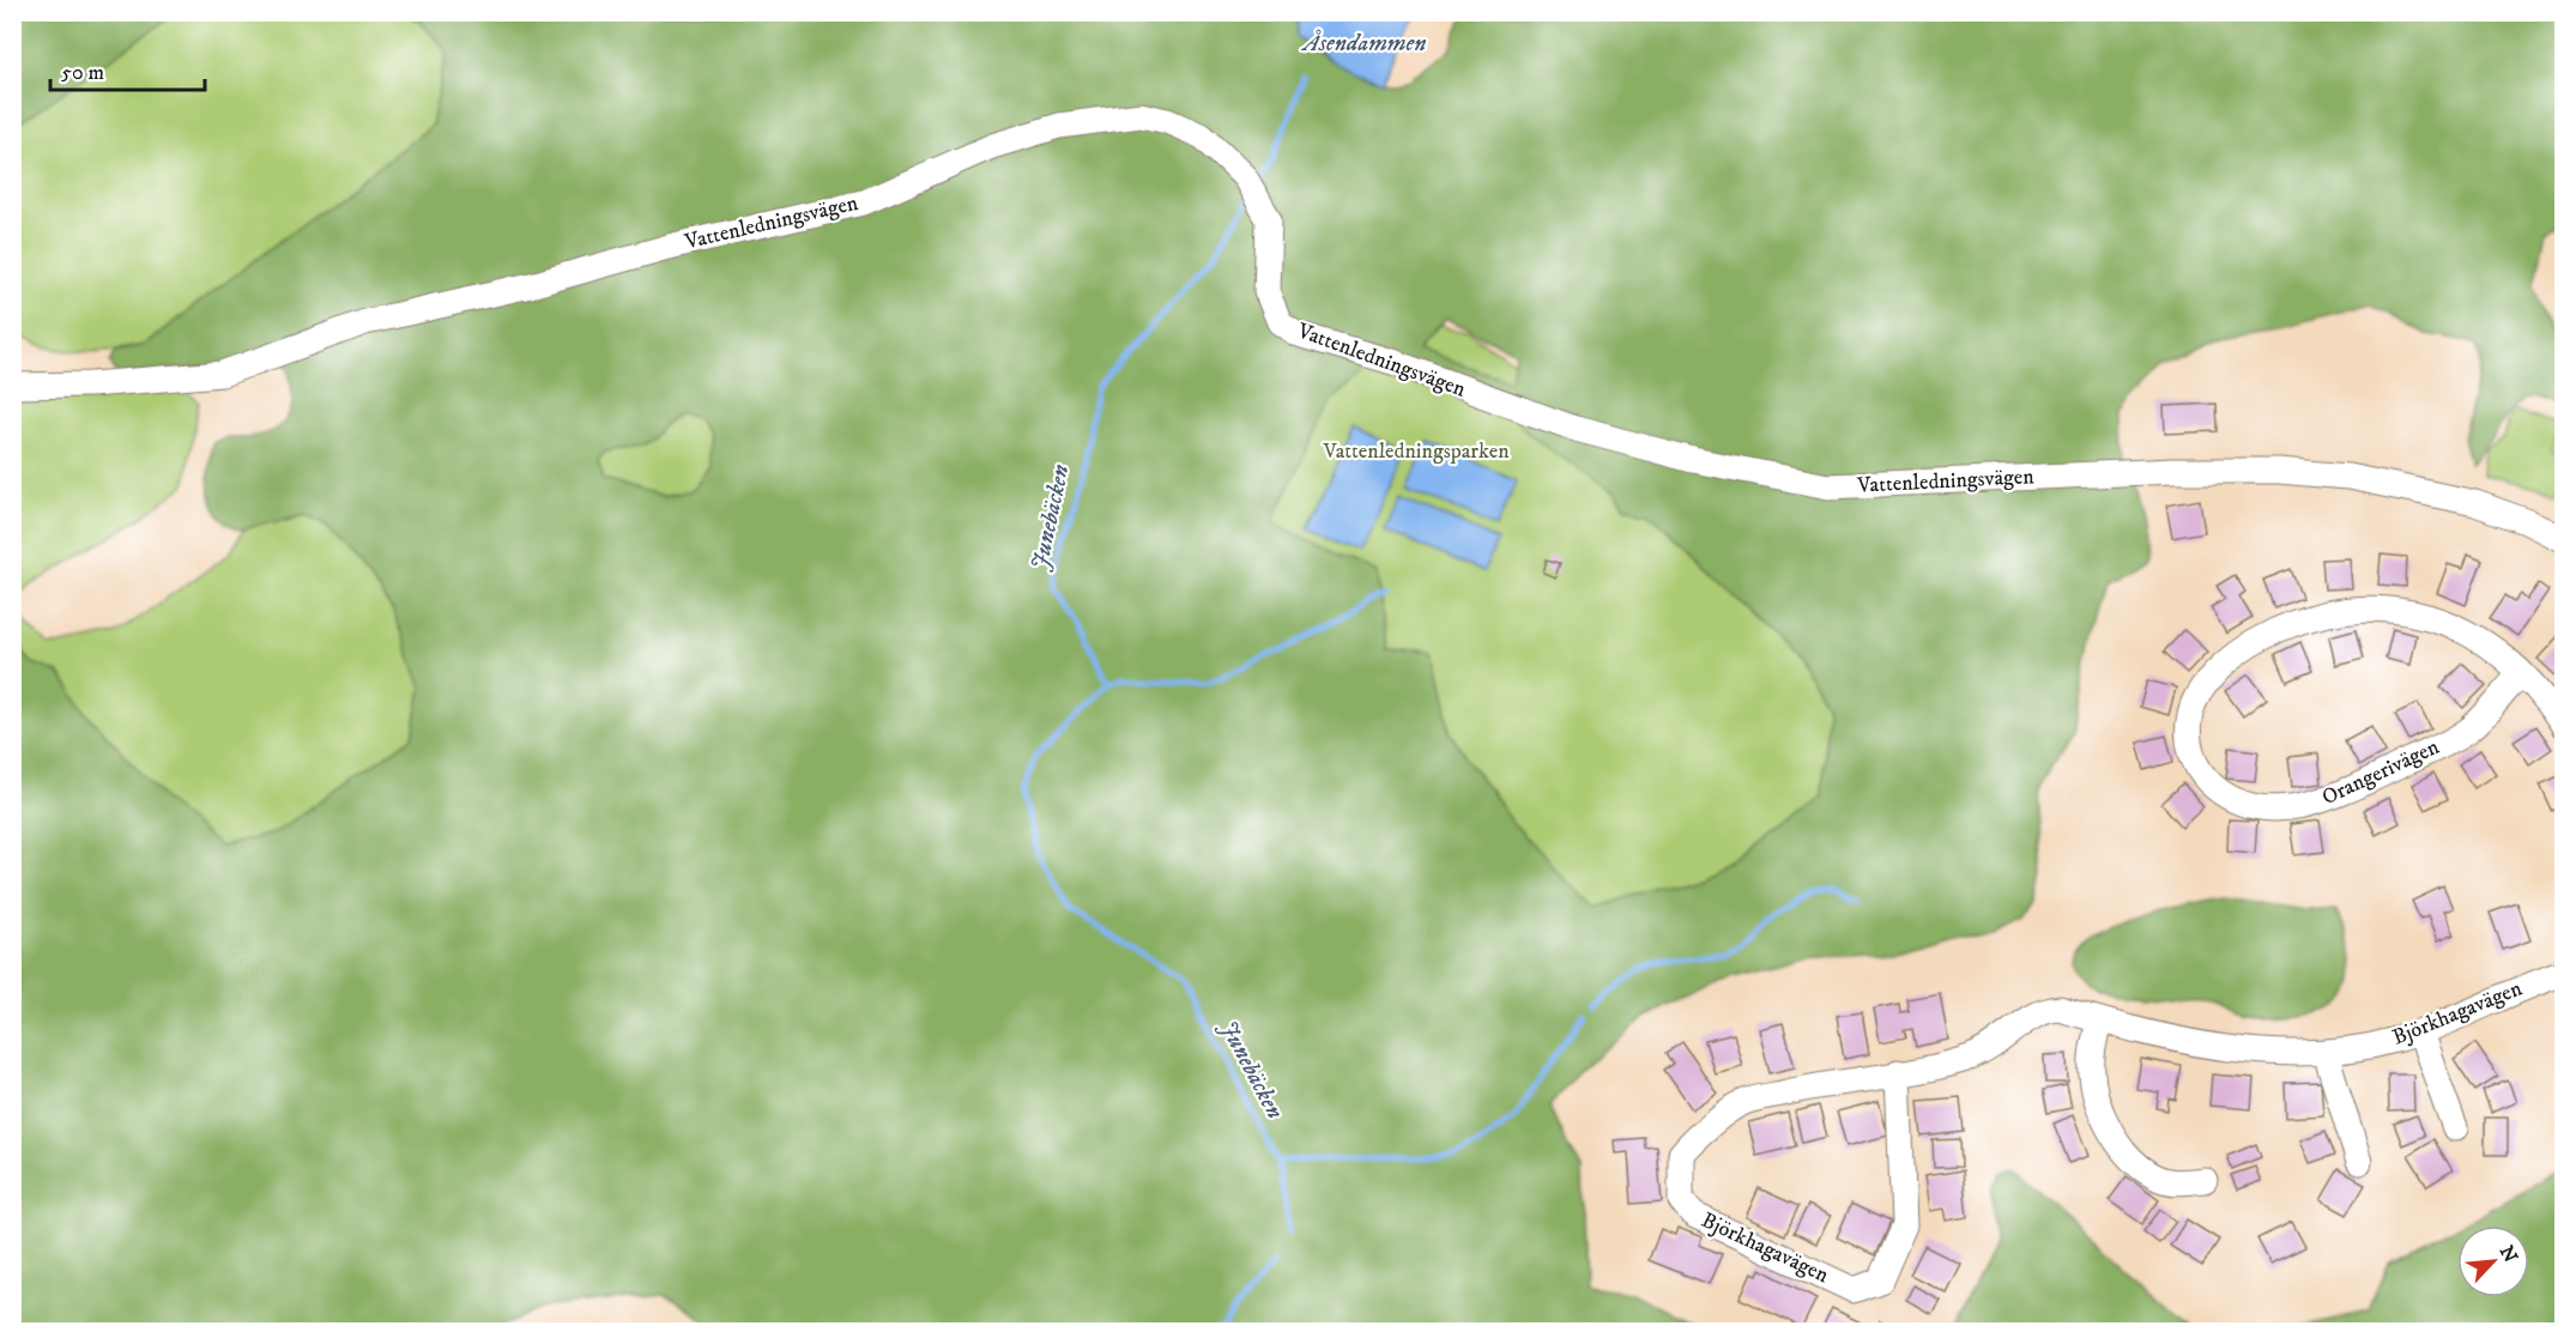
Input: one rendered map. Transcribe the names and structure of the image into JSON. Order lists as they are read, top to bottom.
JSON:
{
  "streets": {
    "street": ["Vattenledningsvägen", "Orangerivägen", "Björkhagavägen"]
  },
  "water": ["Åsendammen", "Junebäcken"],
  "parks": ["Vattenledningsparken"],
  "scale_bar": "50 m",
  "north": "top right"
}
